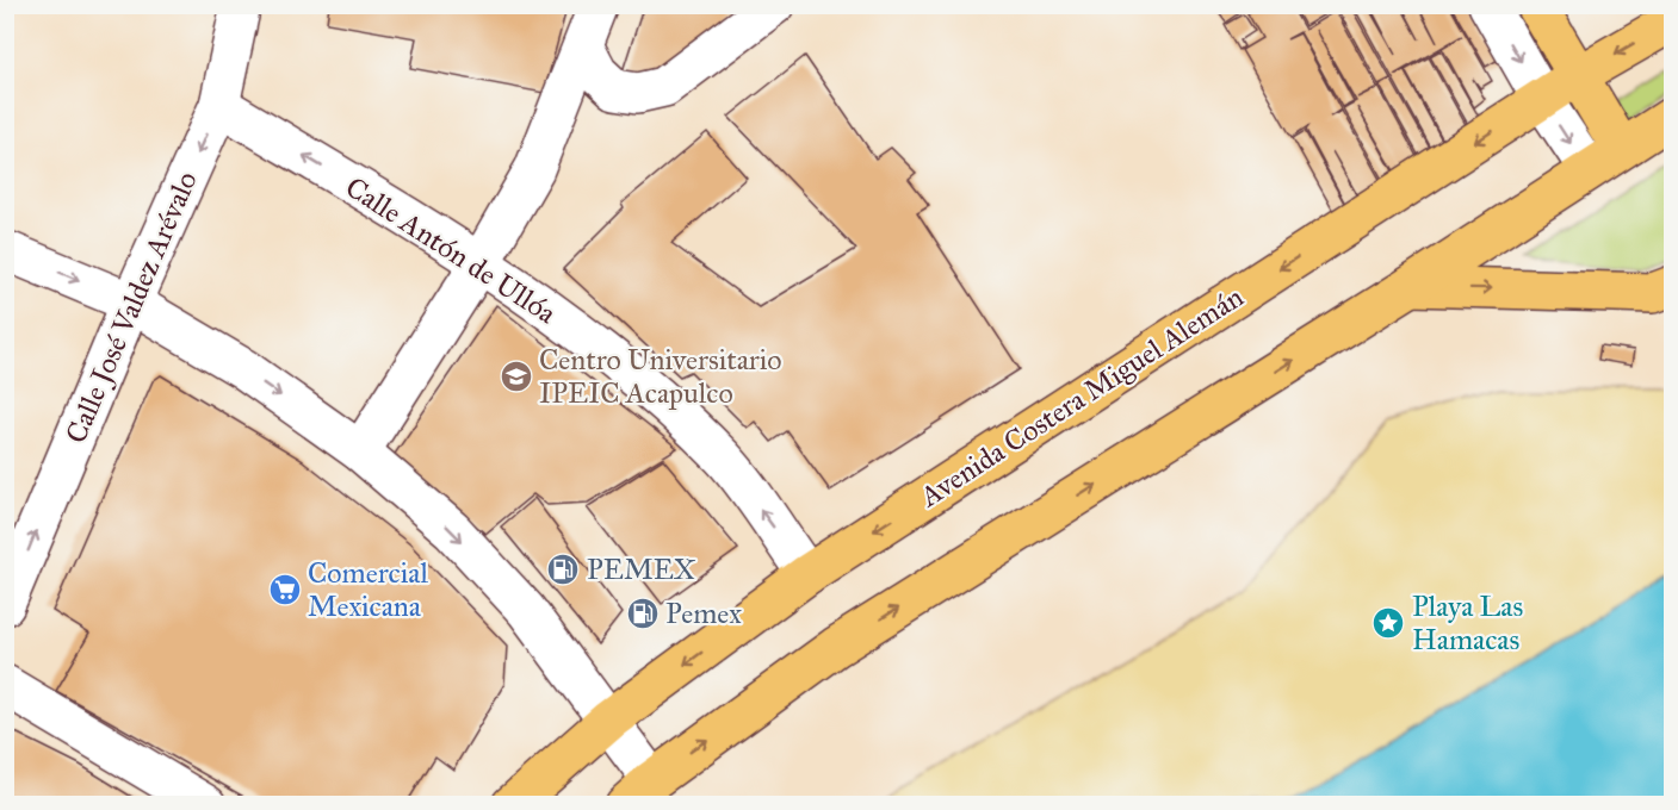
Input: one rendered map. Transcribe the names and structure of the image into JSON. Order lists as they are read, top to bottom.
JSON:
{
  "streets": {
    "main road": ["Avenida Costera Miguel Alemán"],
    "street": ["Calle Antón de Ullóa", "Calle José Valdez Arévalo"]
  },
  "crossings": [
    ["Calle Antón de Ullóa", "Calle José Valdez Arévalo"],
    ["Calle Antón de Ullóa", "Avenida Costera Miguel Alemán"]
  ],
  "places": {
    "school or university": ["Centro Universitario IPEIC Acapulco"],
    "fuel station": ["PEMEX", "Pemex"],
    "supermarket": ["Comercial Mexicana"],
    "place": ["Playa Las Hamacas"]
  }
}
